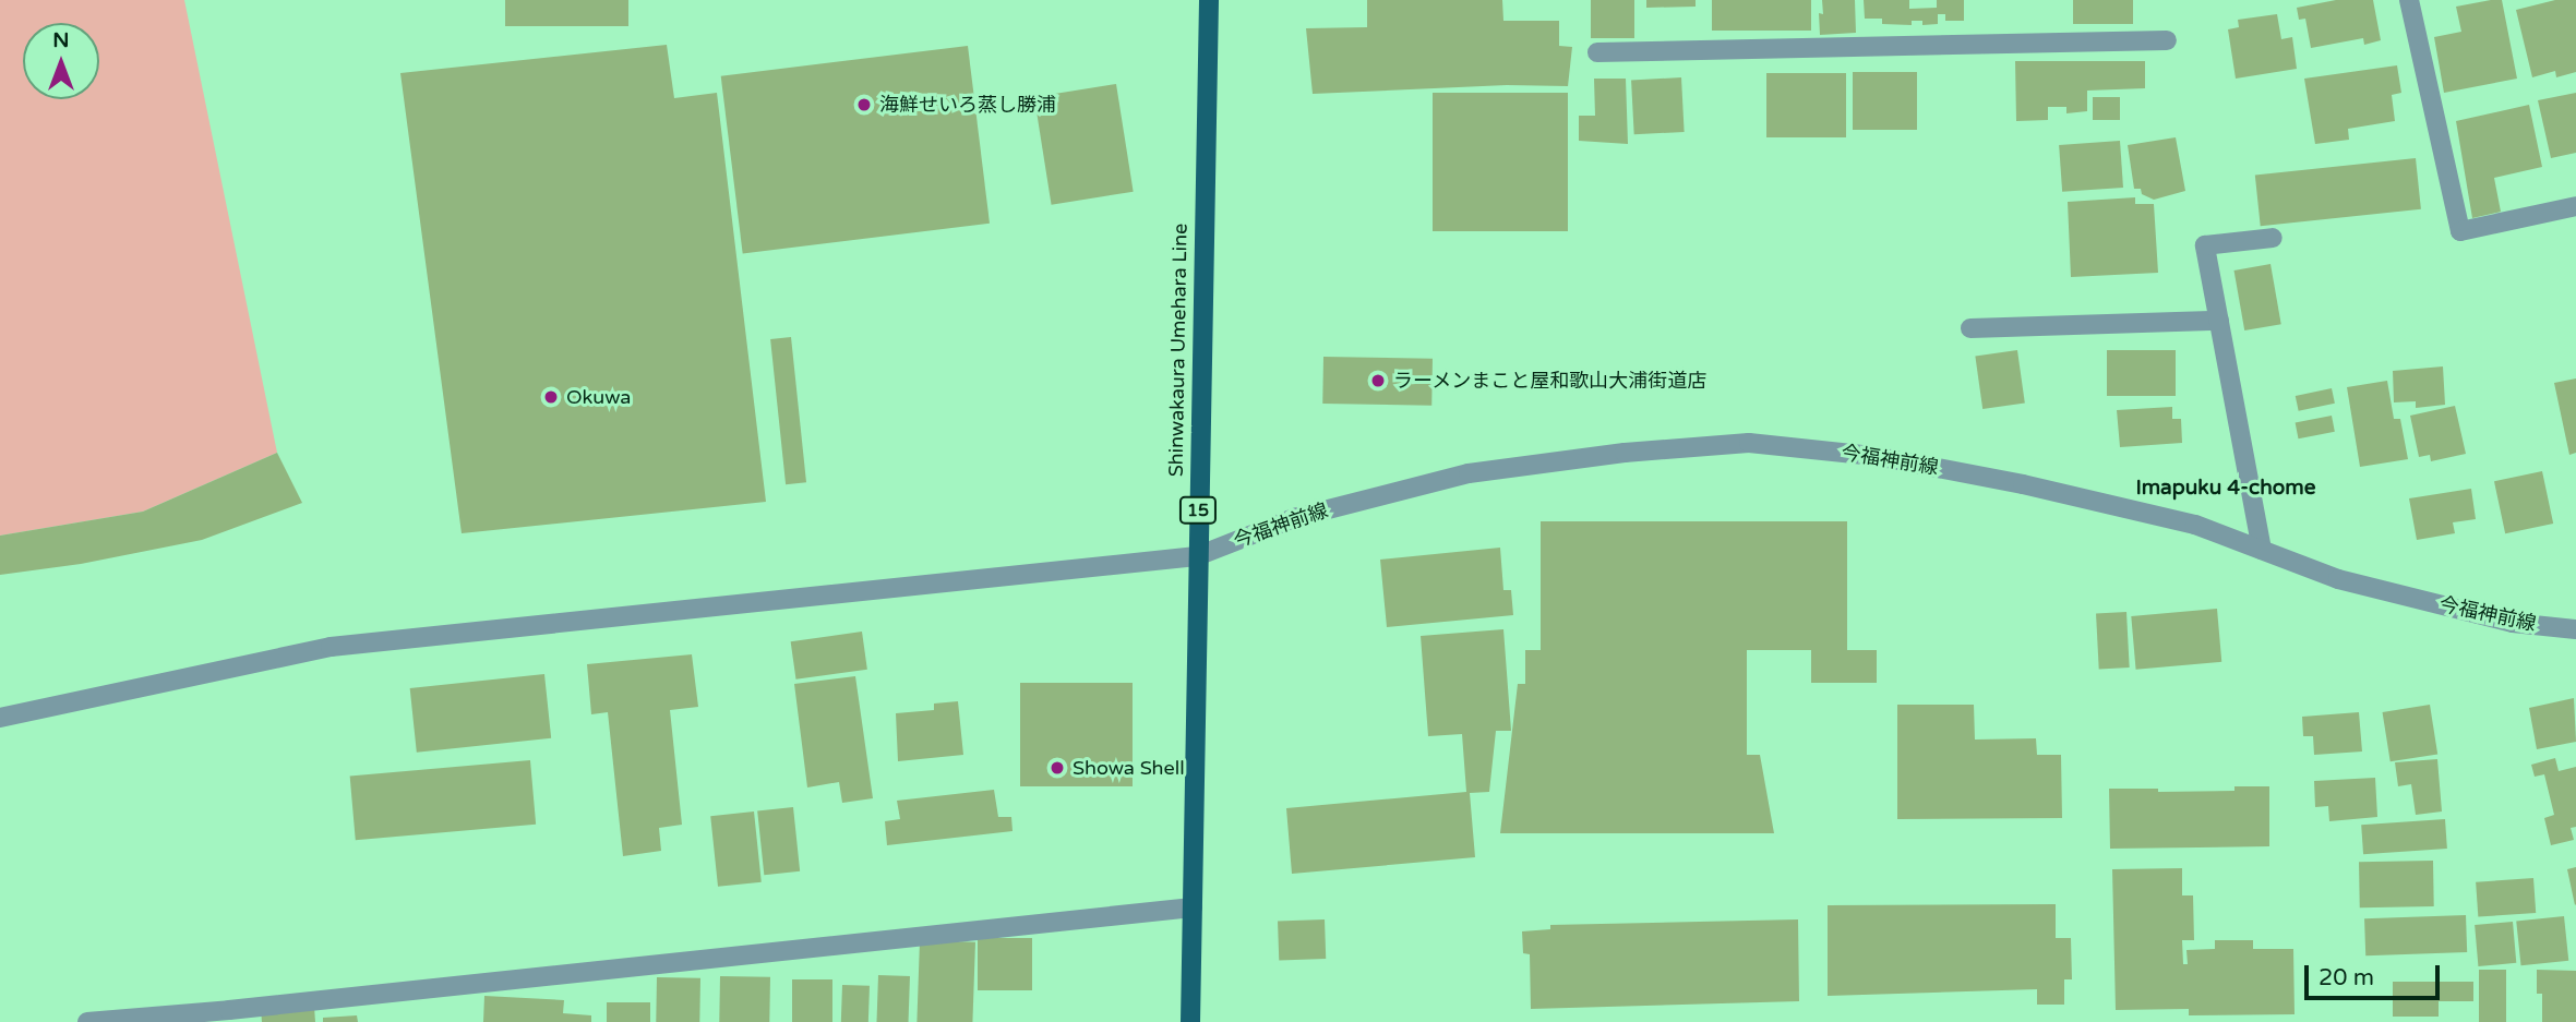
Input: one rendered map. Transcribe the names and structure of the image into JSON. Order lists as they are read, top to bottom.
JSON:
{
  "streets": {
    "main road": ["Shinwakaura Umehara Line", "15"],
    "street": ["今福神前線"]
  },
  "crossings": [
    ["Shinwakaura Umehara Line", "今福神前線"]
  ],
  "districts": ["Imapuku 4-chome"],
  "places": [
    "海鮮せいろ蒸し勝浦",
    "ラーメンまこと屋和歌山大浦街道店",
    "Okuwa",
    "Showa Shell"
  ],
  "scale_bar": "20 m",
  "north": "top"
}
